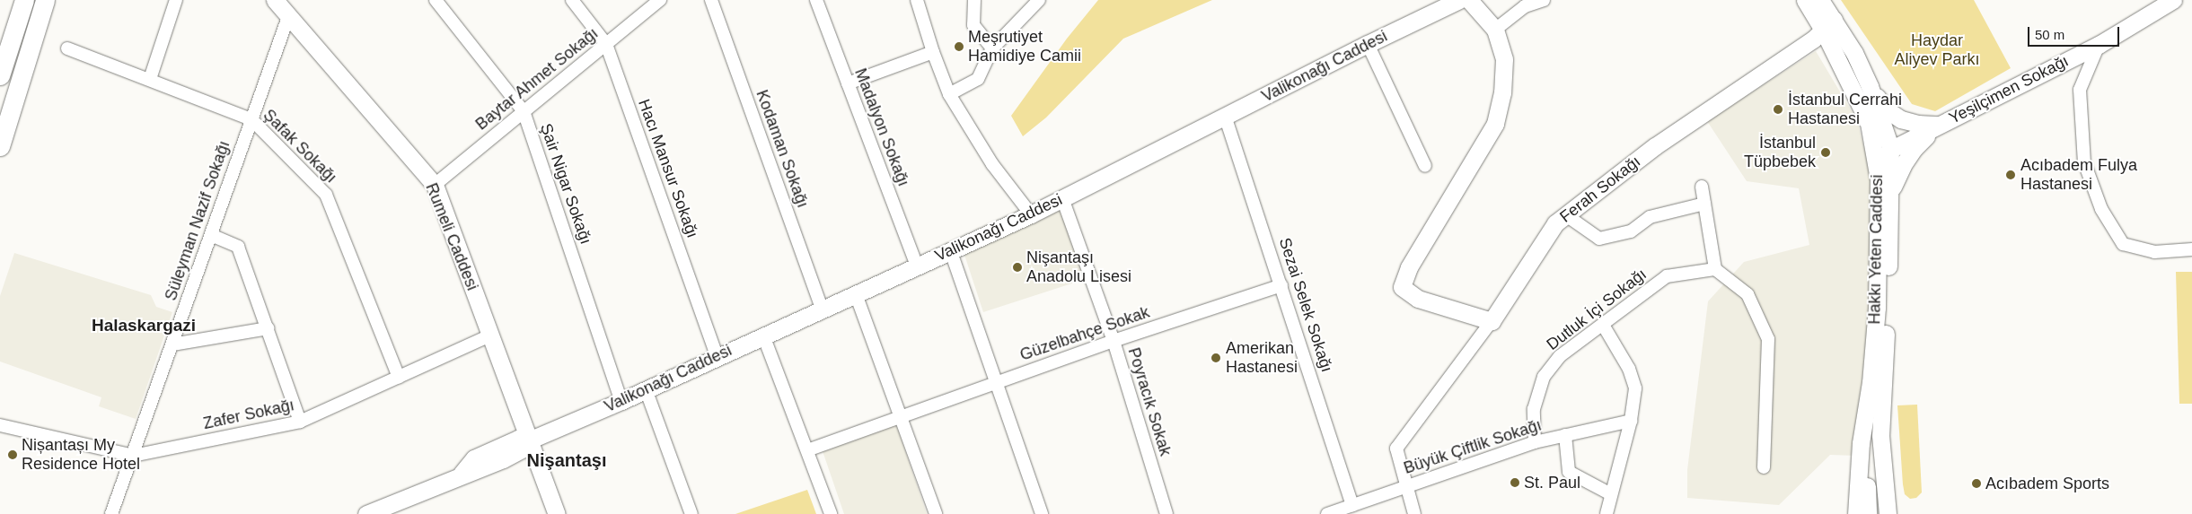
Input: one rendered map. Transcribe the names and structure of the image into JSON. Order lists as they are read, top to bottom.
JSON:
{
  "streets": {
    "street": [
      "Valikonağı Caddesi",
      "Baytar Ahmet Sokağı",
      "Yeşilçimen Sokağı",
      "Madalyon Sokağı",
      "Şafak Sokağı",
      "Kodaman Sokağı",
      "Hacı Mansur Sokağı",
      "Şair Nigar Sokağı",
      "Ferah Sokağı",
      "Süleyman Nazif Sokağı",
      "Rumeli Caddesi",
      "Hakkı Yeten Caddesi",
      "Sezai Selek Sokağı",
      "Dutluk İçi Sokağı",
      "Güzelbahçe Sokak",
      "Poyracık Sokak",
      "Zafer Sokağı",
      "Büyük Çiftlik Sokağı"
    ]
  },
  "crossings": [
    ["Valikonağı Caddesi", "Madalyon Sokağı"],
    ["Valikonağı Caddesi", "Kodaman Sokağı"],
    ["Valikonağı Caddesi", "Hacı Mansur Sokağı"],
    ["Valikonağı Caddesi", "Şair Nigar Sokağı"],
    ["Valikonağı Caddesi", "Rumeli Caddesi"],
    ["Valikonağı Caddesi", "Sezai Selek Sokağı"],
    ["Valikonağı Caddesi", "Poyracık Sokak"],
    ["Baytar Ahmet Sokağı", "Hacı Mansur Sokağı"],
    ["Baytar Ahmet Sokağı", "Şair Nigar Sokağı"],
    ["Baytar Ahmet Sokağı", "Rumeli Caddesi"],
    ["Yeşilçimen Sokağı", "Hakkı Yeten Caddesi"],
    ["Şafak Sokağı", "Süleyman Nazif Sokağı"],
    ["Şafak Sokağı", "Zafer Sokağı"],
    ["Ferah Sokağı", "Hakkı Yeten Caddesi"],
    ["Ferah Sokağı", "Büyük Çiftlik Sokağı"],
    ["Süleyman Nazif Sokağı", "Rumeli Caddesi"],
    ["Süleyman Nazif Sokağı", "Zafer Sokağı"],
    ["Rumeli Caddesi", "Zafer Sokağı"],
    ["Sezai Selek Sokağı", "Güzelbahçe Sokak"],
    ["Sezai Selek Sokağı", "Büyük Çiftlik Sokağı"],
    ["Dutluk İçi Sokağı", "Büyük Çiftlik Sokağı"],
    ["Güzelbahçe Sokak", "Poyracık Sokak"]
  ],
  "districts": ["Halaskargazi", "Nişantaşı"],
  "parks": ["Haydar Aliyev Parkı"],
  "places": [
    "Meşrutiyet Hamidiye Camii",
    "İstanbul Cerrahi Hastanesi",
    "İstanbul Tüpbebek",
    "Acıbadem Fulya Hastanesi",
    "Nişantaşı Anadolu Lisesi",
    "Amerikan Hastanesi",
    "Nișantașı My Residence Hotel",
    "St. Paul",
    "Acıbadem Sports"
  ],
  "scale_bar": "50 m"
}
